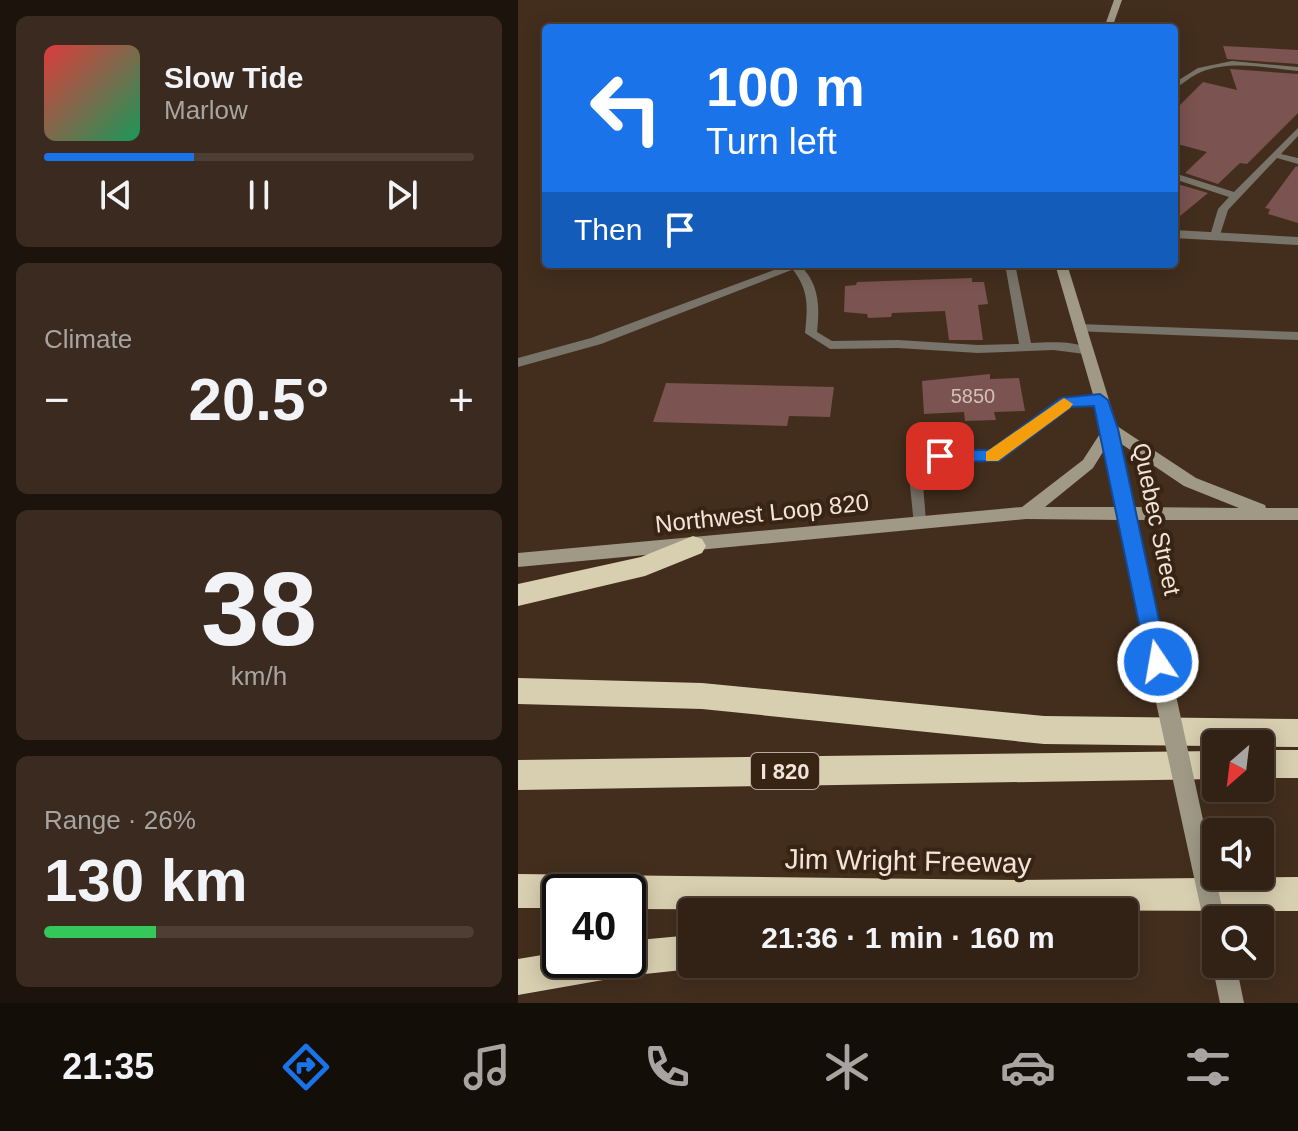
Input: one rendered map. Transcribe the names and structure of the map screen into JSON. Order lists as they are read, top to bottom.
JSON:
{
  "streets": {
    "highway": ["I 820", "Jim Wright Freeway"],
    "main road": ["Northwest Loop 820", "Quebec Street"]
  },
  "crossings": [
    ["Northwest Loop 820", "Quebec Street"]
  ],
  "house_numbers": ["5850"],
  "north": "bottom left",
  "page": {
    "turn": ["100 m", "Turn left"],
    "song": ["Slow Tide", "Marlow"],
    "then": "Then",
    "tile": [
      "Climate",
      ["38", "km/h"],
      ["Range · 26%", "130 km"]
    ],
    "heat": ["−", "20.5°", "+"],
    "limit": "40",
    "trip": "21:36 · 1 min · 160 m",
    "tabs": "21:35"
  }
}
